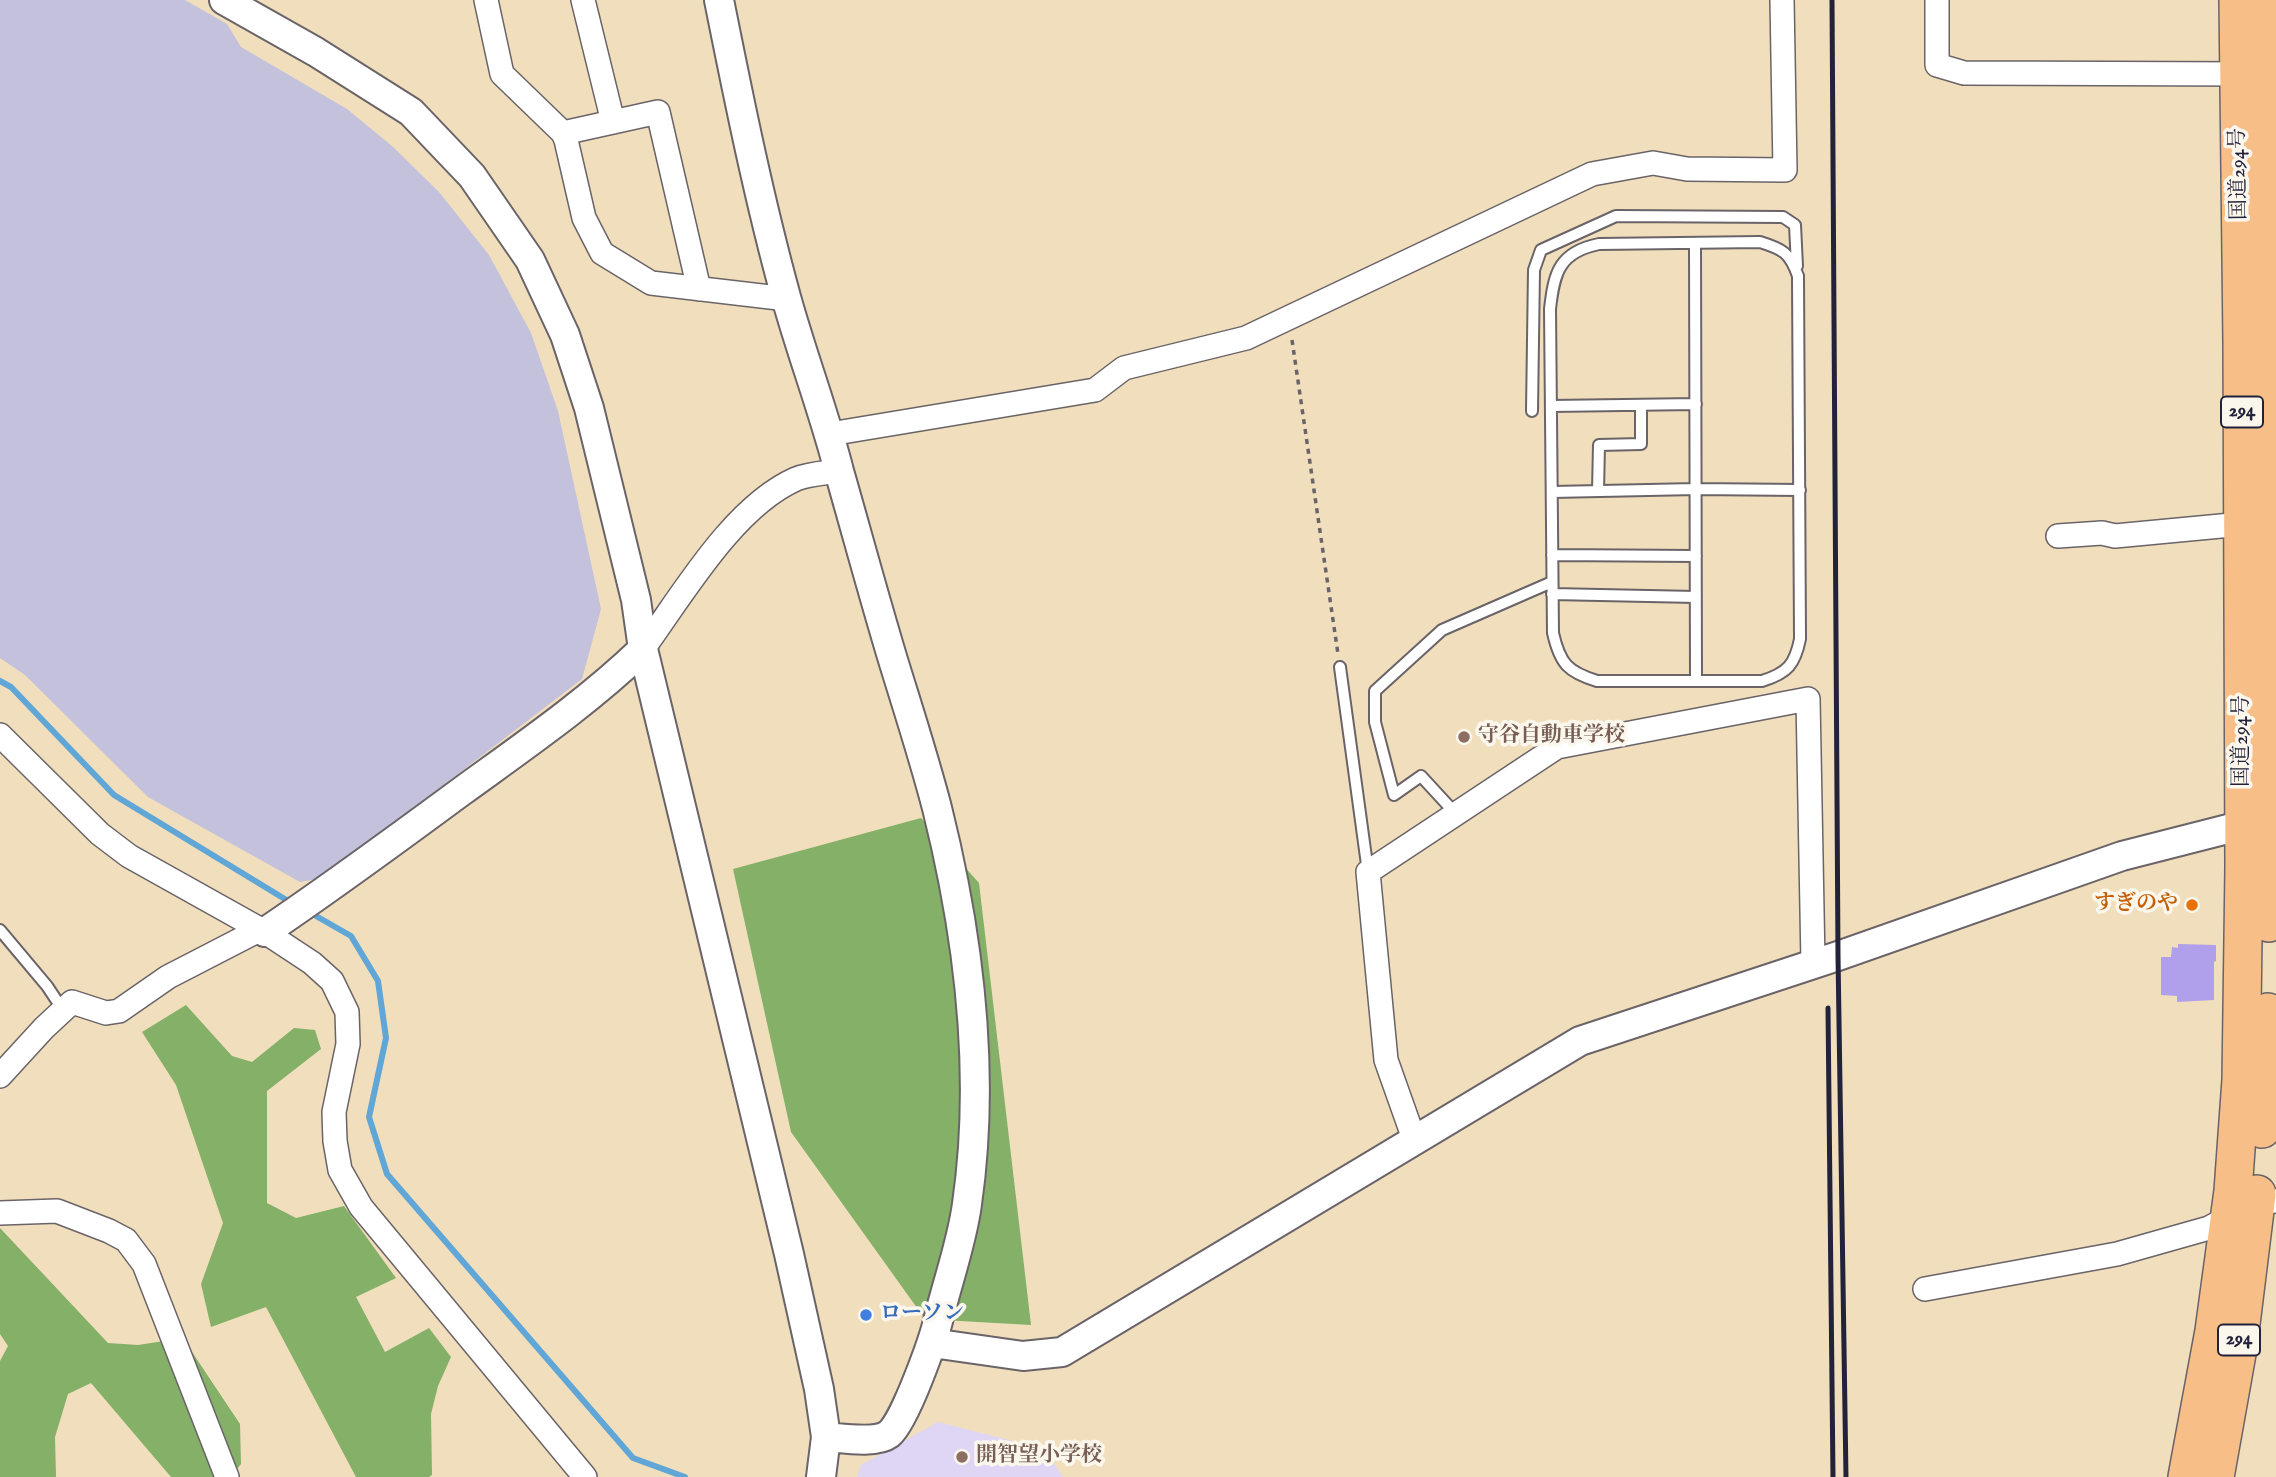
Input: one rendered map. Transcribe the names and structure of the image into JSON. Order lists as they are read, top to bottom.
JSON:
{
  "streets": {
    "highway": ["国道294号", "294"]
  },
  "places": [
    "守谷自動車学校",
    "すぎのや",
    "ローソン",
    "開智望小学校"
  ]
}
